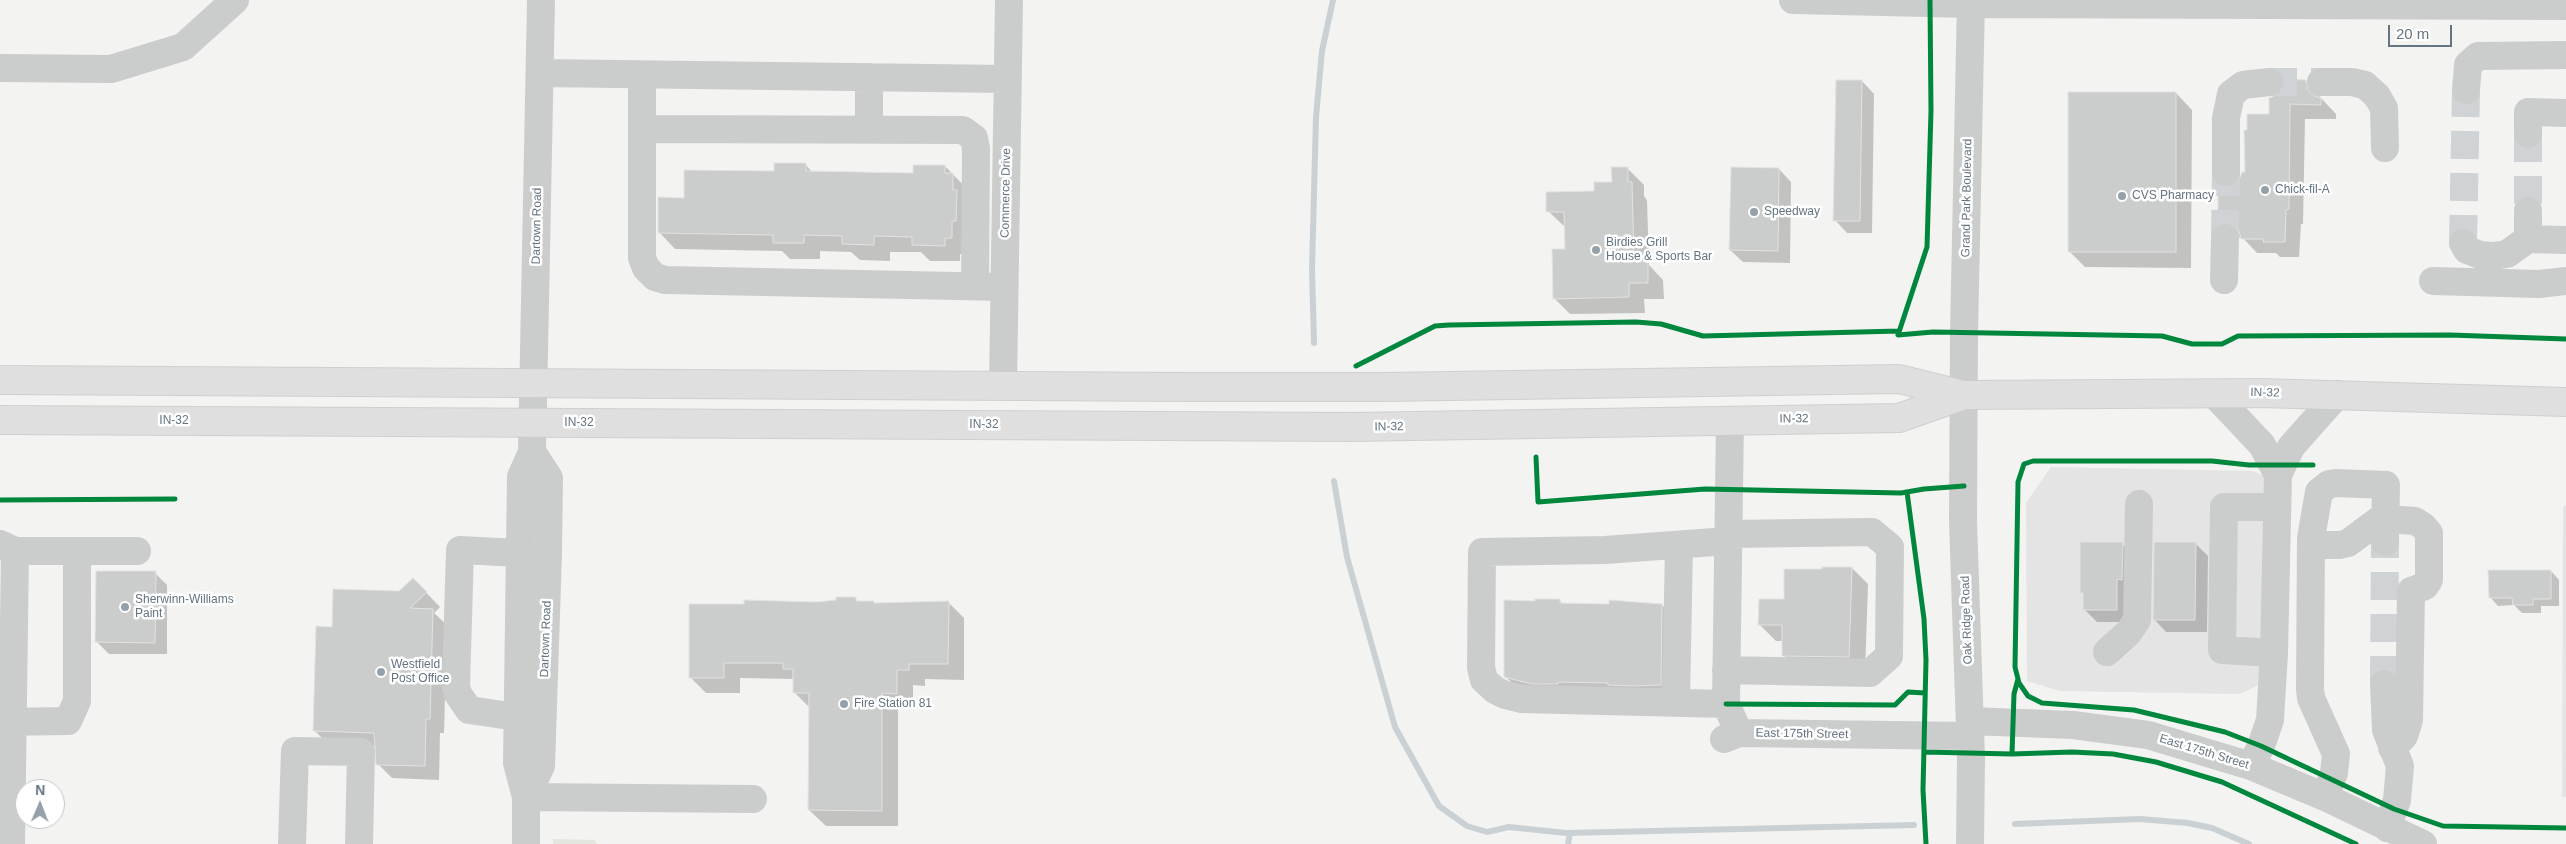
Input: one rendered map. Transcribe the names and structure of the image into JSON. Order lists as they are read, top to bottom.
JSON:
{
  "streets": {
    "main road": ["IN-32"],
    "street": [
      "Commerce Drive",
      "Grand Park Boulevard",
      "Dartown Road",
      "Oak Ridge Road",
      "East 175th Street"
    ]
  },
  "crossings": [
    ["Commerce Drive", "IN-32"],
    ["Grand Park Boulevard", "IN-32"],
    ["Grand Park Boulevard", "Oak Ridge Road"],
    ["Dartown Road", "IN-32"],
    ["IN-32", "Oak Ridge Road"],
    ["Oak Ridge Road", "East 175th Street"]
  ],
  "places": [
    "Chick-fil-A",
    "CVS Pharmacy",
    "Speedway",
    "Birdies Grill House & Sports Bar",
    "Sherwinn-Williams Paint",
    "Westfield Post Office",
    "Fire Station 81"
  ],
  "scale_bar": "20 m",
  "north": "top"
}
